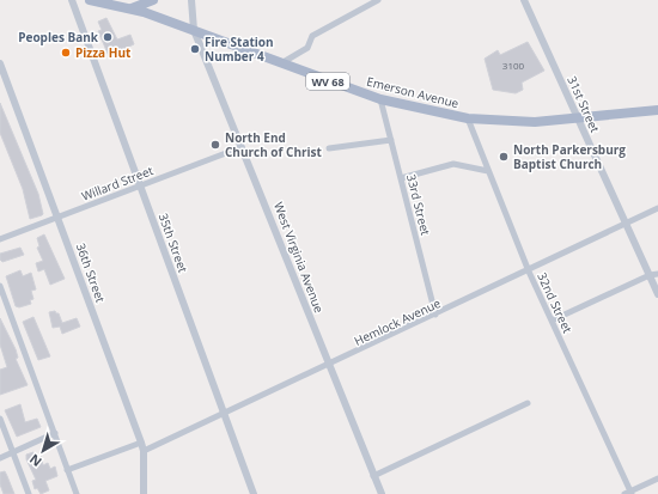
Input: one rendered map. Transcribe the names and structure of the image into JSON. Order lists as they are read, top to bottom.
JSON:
{
  "streets": {
    "main road": ["WV 68", "Emerson Avenue"],
    "street": [
      "31st Street",
      "Willard Street",
      "33rd Street",
      "35th Street",
      "West Virginia Avenue",
      "36th Street",
      "32nd Street",
      "Hemlock Avenue"
    ]
  },
  "crossings": [
    ["Emerson Avenue", "31st Street"],
    ["Emerson Avenue", "33rd Street"],
    ["Emerson Avenue", "West Virginia Avenue"],
    ["Emerson Avenue", "32nd Street"],
    ["31st Street", "Hemlock Avenue"],
    ["Willard Street", "35th Street"],
    ["Willard Street", "West Virginia Avenue"],
    ["Willard Street", "36th Street"],
    ["33rd Street", "Hemlock Avenue"],
    ["35th Street", "Hemlock Avenue"],
    ["West Virginia Avenue", "Hemlock Avenue"],
    ["36th Street", "Hemlock Avenue"],
    ["32nd Street", "Hemlock Avenue"]
  ],
  "places": [
    "Peoples Bank",
    "Fire Station Number 4",
    "Pizza Hut",
    "North End Church of Christ",
    "North Parkersburg Baptist Church"
  ],
  "house_numbers": ["3100"],
  "north": "bottom left"
}
